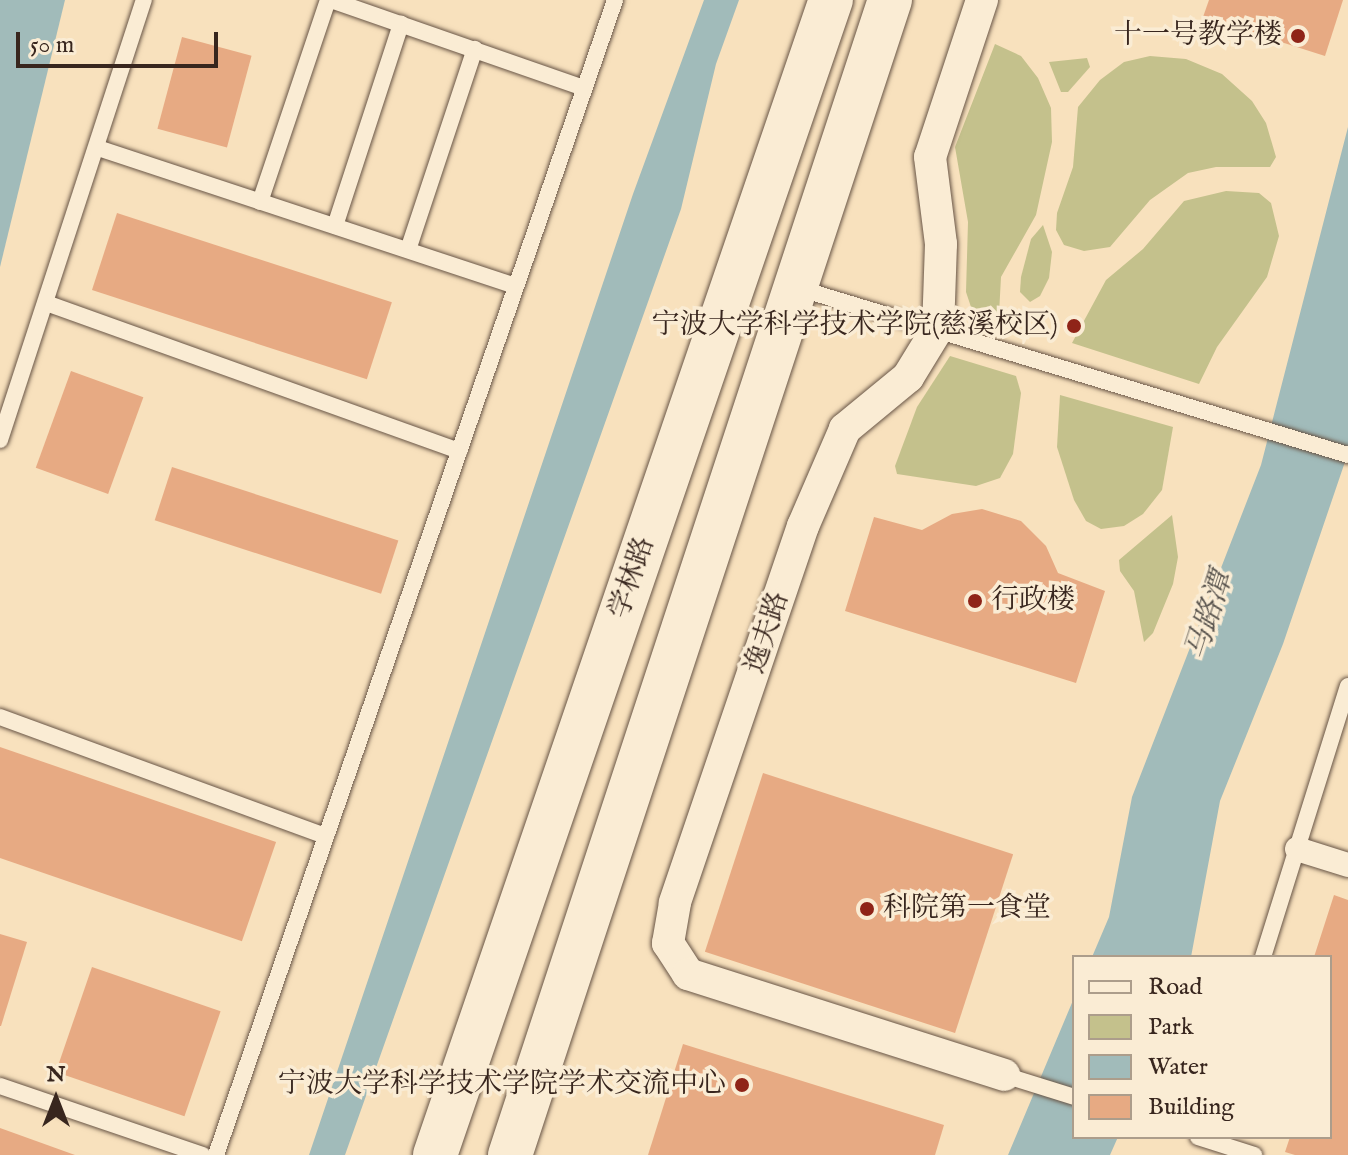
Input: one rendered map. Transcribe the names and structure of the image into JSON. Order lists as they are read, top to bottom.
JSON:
{
  "streets": {
    "main road": ["学林路"],
    "street": ["逸夫路"]
  },
  "water": ["马路潭"],
  "places": [
    "十一号教学楼",
    "宁波大学科学技术学院(慈溪校区)",
    "行政楼",
    "科院第一食堂",
    "宁波大学科学技术学院学术交流中心"
  ],
  "legend": [
    "Road",
    "Park",
    "Water",
    "Building"
  ],
  "scale_bar": "50 m",
  "north": "top"
}
